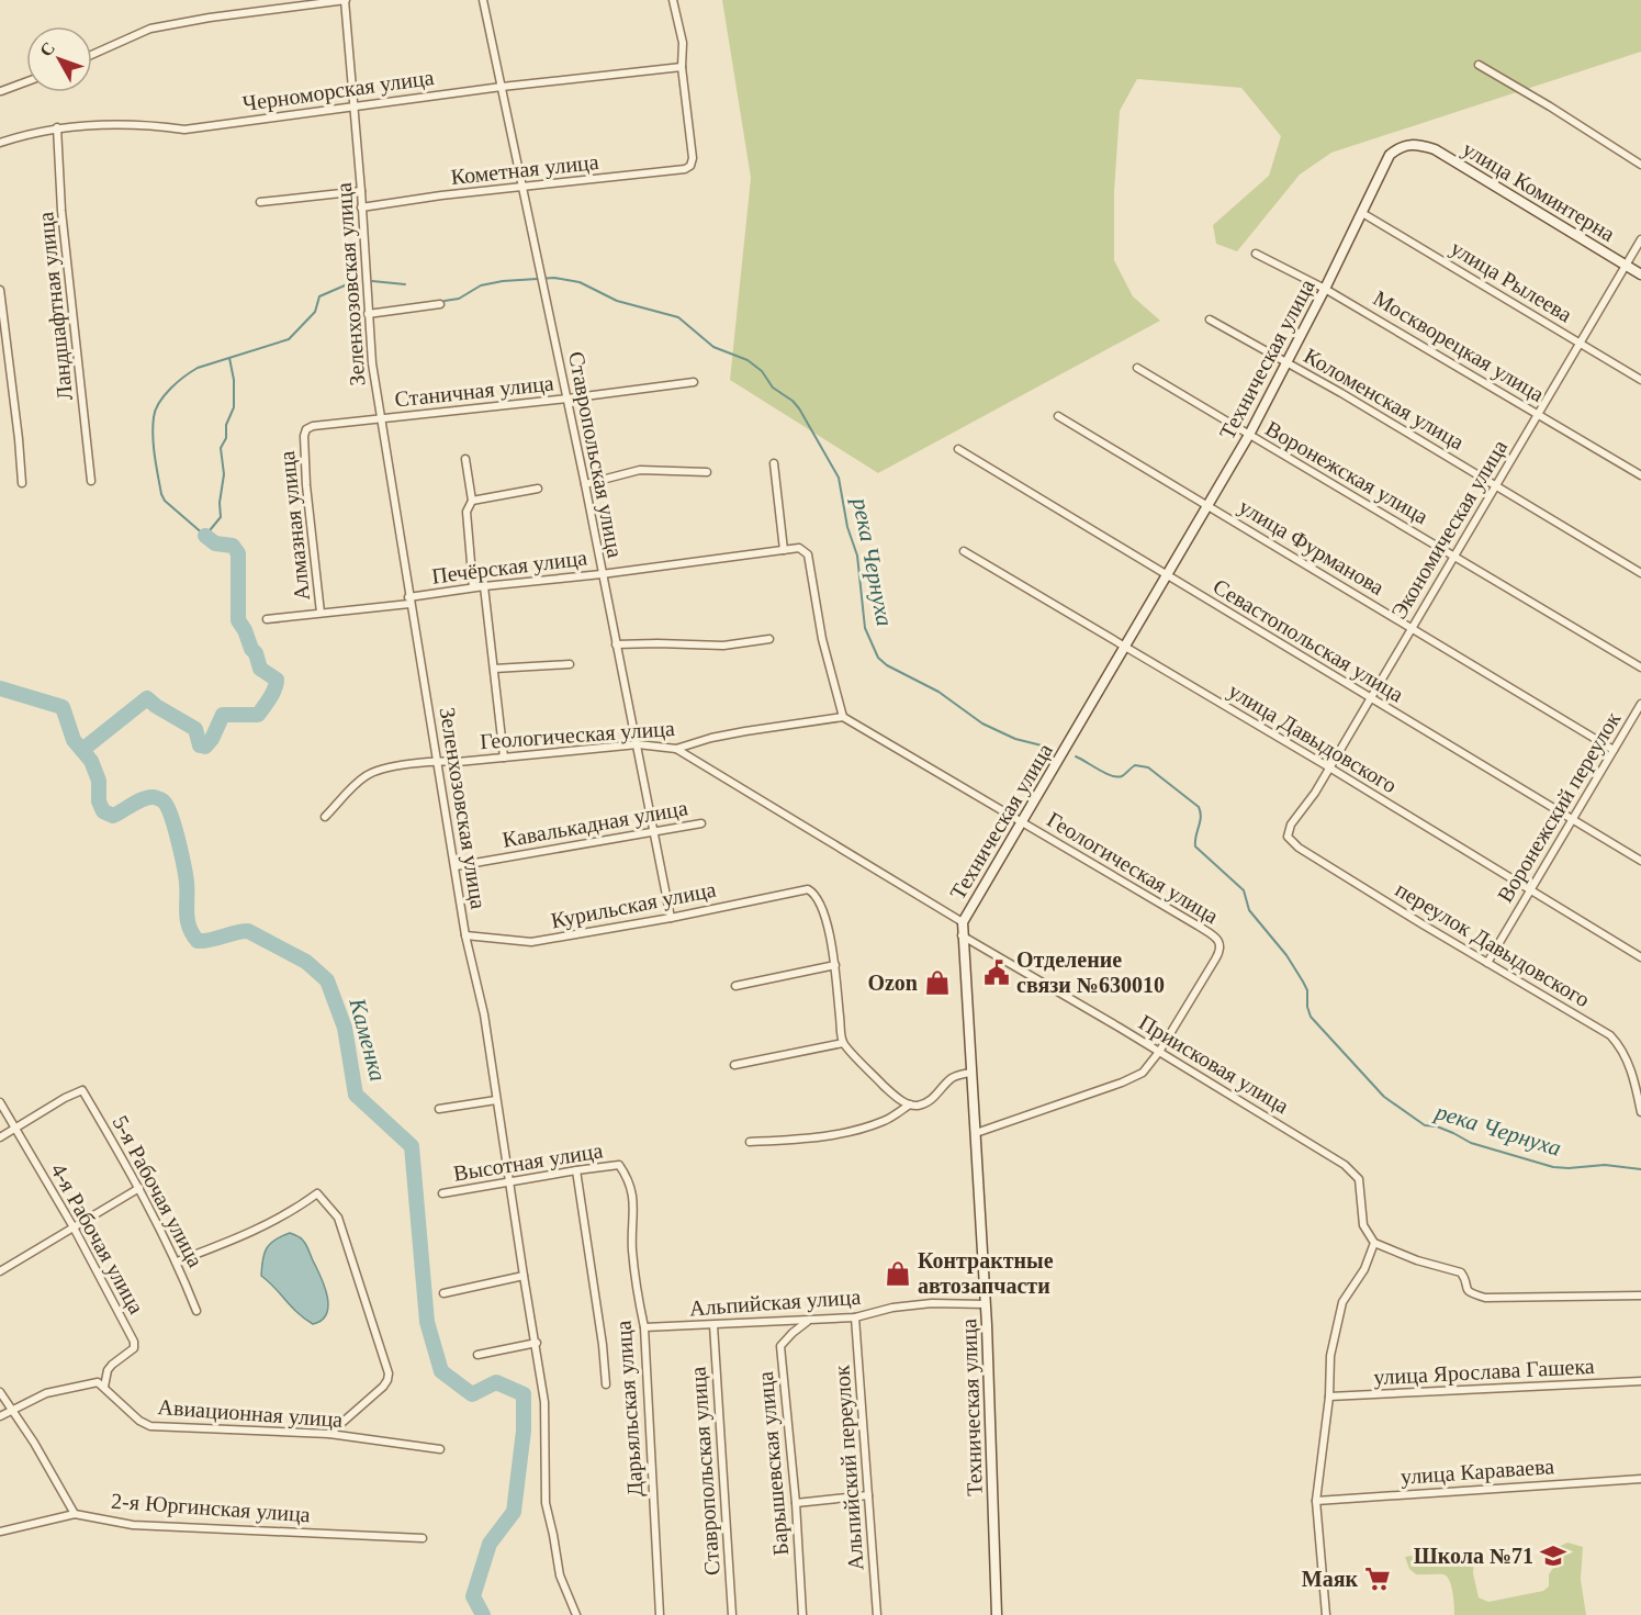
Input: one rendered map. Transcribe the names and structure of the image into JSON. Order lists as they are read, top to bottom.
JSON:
{
  "streets": {
    "street": [
      "Черноморская улица",
      "Кометная улица",
      "улица Коминтерна",
      "улица Рылеева",
      "Зеленхозовская улица",
      "Ландшафтная улица",
      "Москворецкая улица",
      "Техническая улица",
      "Станичная улица",
      "Коломенская улица",
      "Ставропольская улица",
      "Воронежская улица",
      "Алмазная улица",
      "Экономическая улица",
      "улица Фурманова",
      "Печёрская улица",
      "Севастопольская улица",
      "Геологическая улица",
      "улица Давыдовского",
      "Воронежский переулок",
      "Кавалькадная улица",
      "Курильская улица",
      "переулок Давыдовского",
      "Приисковая улица",
      "Высотная улица",
      "5-я Рабочая улица",
      "4-я Рабочая улица",
      "Альпийская улица",
      "улица Ярослава Гашека",
      "Дарьяльская улица",
      "Авиационная улица",
      "Барышевская улица",
      "Альпийский переулок",
      "улица Караваева",
      "2-я Юргинская улица"
    ]
  },
  "crossings": [
    ["Черноморская улица", "Кометная улица"],
    ["Черноморская улица", "Зеленхозовская улица"],
    ["Черноморская улица", "Ландшафтная улица"],
    ["Черноморская улица", "Ставропольская улица"],
    ["Кометная улица", "Зеленхозовская улица"],
    ["Кометная улица", "Ставропольская улица"],
    ["улица Коминтерна", "Техническая улица"],
    ["улица Коминтерна", "Экономическая улица"],
    ["улица Рылеева", "Техническая улица"],
    ["улица Рылеева", "Экономическая улица"],
    ["Зеленхозовская улица", "Станичная улица"],
    ["Зеленхозовская улица", "Печёрская улица"],
    ["Зеленхозовская улица", "Геологическая улица"],
    ["Зеленхозовская улица", "Кавалькадная улица"],
    ["Зеленхозовская улица", "Курильская улица"],
    ["Зеленхозовская улица", "Высотная улица"],
    ["Москворецкая улица", "Техническая улица"],
    ["Москворецкая улица", "Экономическая улица"],
    ["Техническая улица", "Коломенская улица"],
    ["Техническая улица", "Воронежская улица"],
    ["Техническая улица", "улица Фурманова"],
    ["Техническая улица", "Севастопольская улица"],
    ["Техническая улица", "Геологическая улица"],
    ["Техническая улица", "улица Давыдовского"],
    ["Техническая улица", "Приисковая улица"],
    ["Техническая улица", "Альпийская улица"],
    ["Станичная улица", "Ставропольская улица"],
    ["Станичная улица", "Алмазная улица"],
    ["Коломенская улица", "Экономическая улица"],
    ["Ставропольская улица", "Печёрская улица"],
    ["Ставропольская улица", "Геологическая улица"],
    ["Ставропольская улица", "Кавалькадная улица"],
    ["Ставропольская улица", "Курильская улица"],
    ["Ставропольская улица", "Альпийская улица"],
    ["Воронежская улица", "Экономическая улица"],
    ["Алмазная улица", "Печёрская улица"],
    ["Экономическая улица", "улица Фурманова"],
    ["Экономическая улица", "Севастопольская улица"],
    ["Экономическая улица", "улица Давыдовского"],
    ["Экономическая улица", "переулок Давыдовского"],
    ["улица Фурманова", "Воронежский переулок"],
    ["Печёрская улица", "Геологическая улица"],
    ["Севастопольская улица", "Воронежский переулок"],
    ["Геологическая улица", "Приисковая улица"],
    ["улица Давыдовского", "Воронежский переулок"],
    ["Воронежский переулок", "переулок Давыдовского"],
    ["Высотная улица", "Дарьяльская улица"],
    ["5-я Рабочая улица", "4-я Рабочая улица"],
    ["4-я Рабочая улица", "Авиационная улица"],
    ["Альпийская улица", "Дарьяльская улица"],
    ["Альпийская улица", "Барышевская улица"],
    ["Альпийская улица", "Альпийский переулок"]
  ],
  "water": ["река Чернуха", "Каменка"],
  "places": {
    "public building": ["Отделение связи №630010"],
    "shop": ["Ozon", "Контрактные автозапчасти"],
    "school or university": ["Школа №71"],
    "supermarket": ["Маяк"]
  },
  "north": "top left"
}
